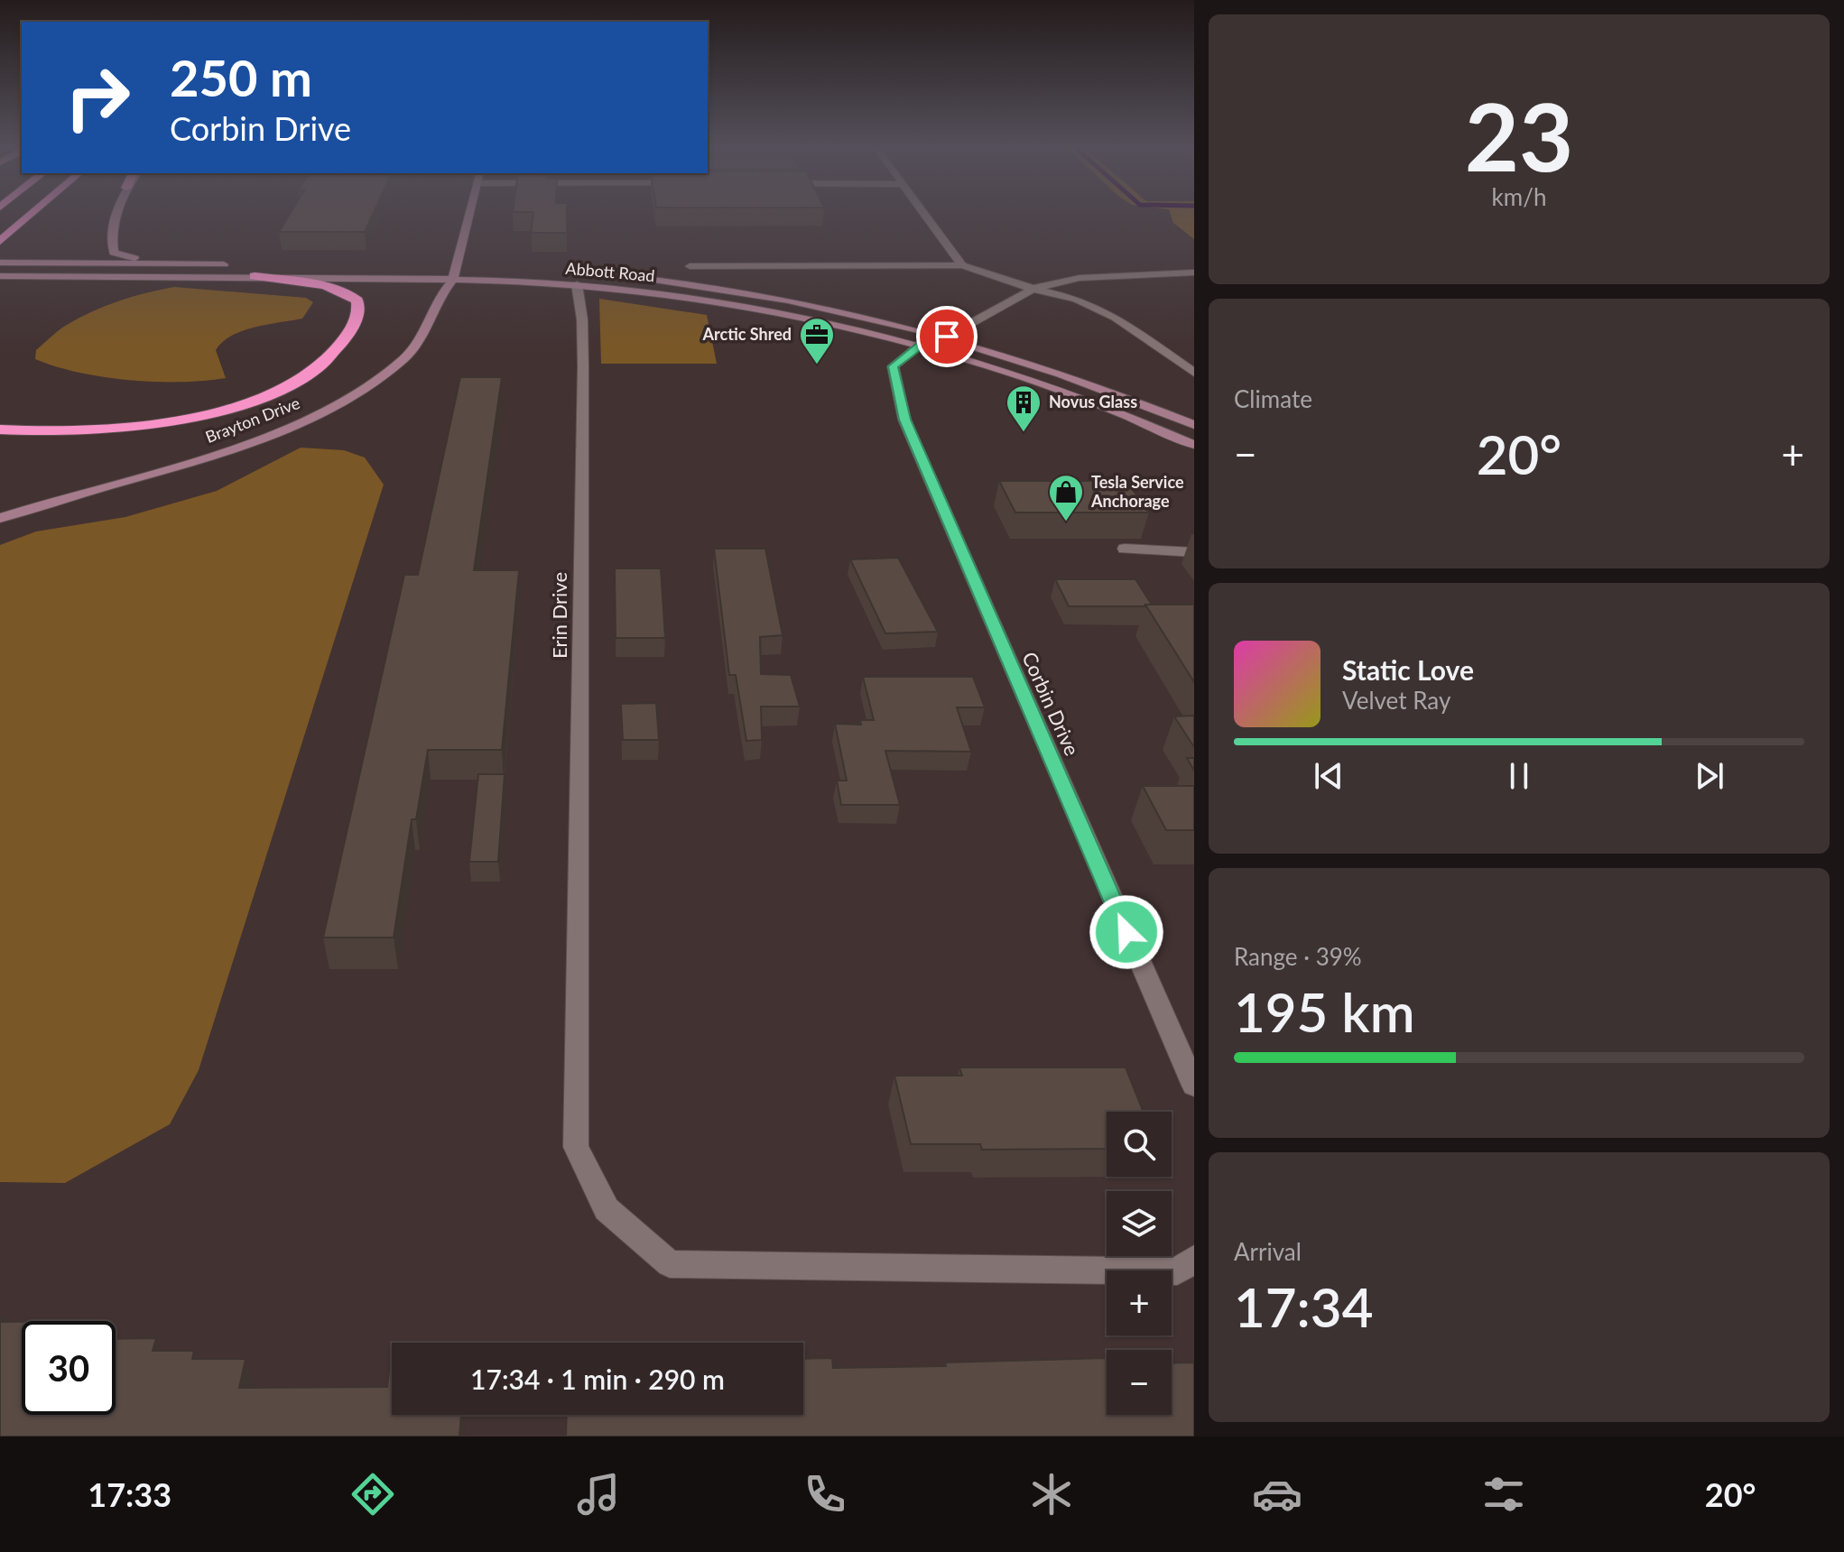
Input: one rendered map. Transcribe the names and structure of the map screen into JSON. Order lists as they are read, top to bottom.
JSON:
{
  "streets": {
    "main road": ["Abbott Road", "Brayton Drive"],
    "street": ["Erin Drive", "Corbin Drive"]
  },
  "crossings": [
    ["Abbott Road", "Brayton Drive"],
    ["Abbott Road", "Erin Drive"],
    ["Abbott Road", "Corbin Drive"]
  ],
  "places": {
    "office": ["Arctic Shred"],
    "building": ["Novus Glass"],
    "shop": ["Tesla Service Anchorage"]
  },
  "page": {
    "tile": [
      ["23", "km/h"],
      "Climate",
      ["Range · 39%", "195 km"],
      ["Arrival", "17:34"]
    ],
    "turn": ["250 m", "Corbin Drive"],
    "heat": ["−", "20°", "+"],
    "song": ["Static Love", "Velvet Ray"],
    "map_buttons": ["+", "−"],
    "limit": "30",
    "trip": "17:34 · 1 min · 290 m",
    "tabs": ["17:33", "20°"]
  }
}
